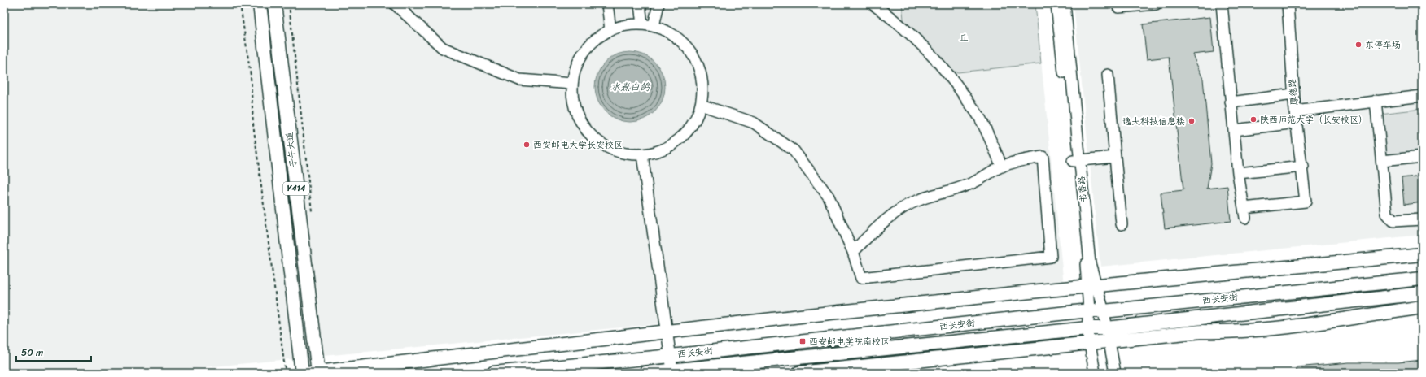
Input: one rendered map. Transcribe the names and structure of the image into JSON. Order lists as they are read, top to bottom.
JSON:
{
  "streets": {
    "main road": ["子午大道", "Y414", "西长安街"],
    "street": ["厚德路", "书香路"]
  },
  "crossings": [
    ["书香路", "西长安街"]
  ],
  "water": ["水煮白鸽"],
  "parks": ["丘"],
  "places": {
    "other": [
      "东停车场",
      "陕西师范大学（长安校区）",
      "逸夫科技信息楼",
      "西安邮电大学长安校区"
    ],
    "transit": ["西安邮电学院南校区"]
  },
  "scale_bar": "50 m"
}
